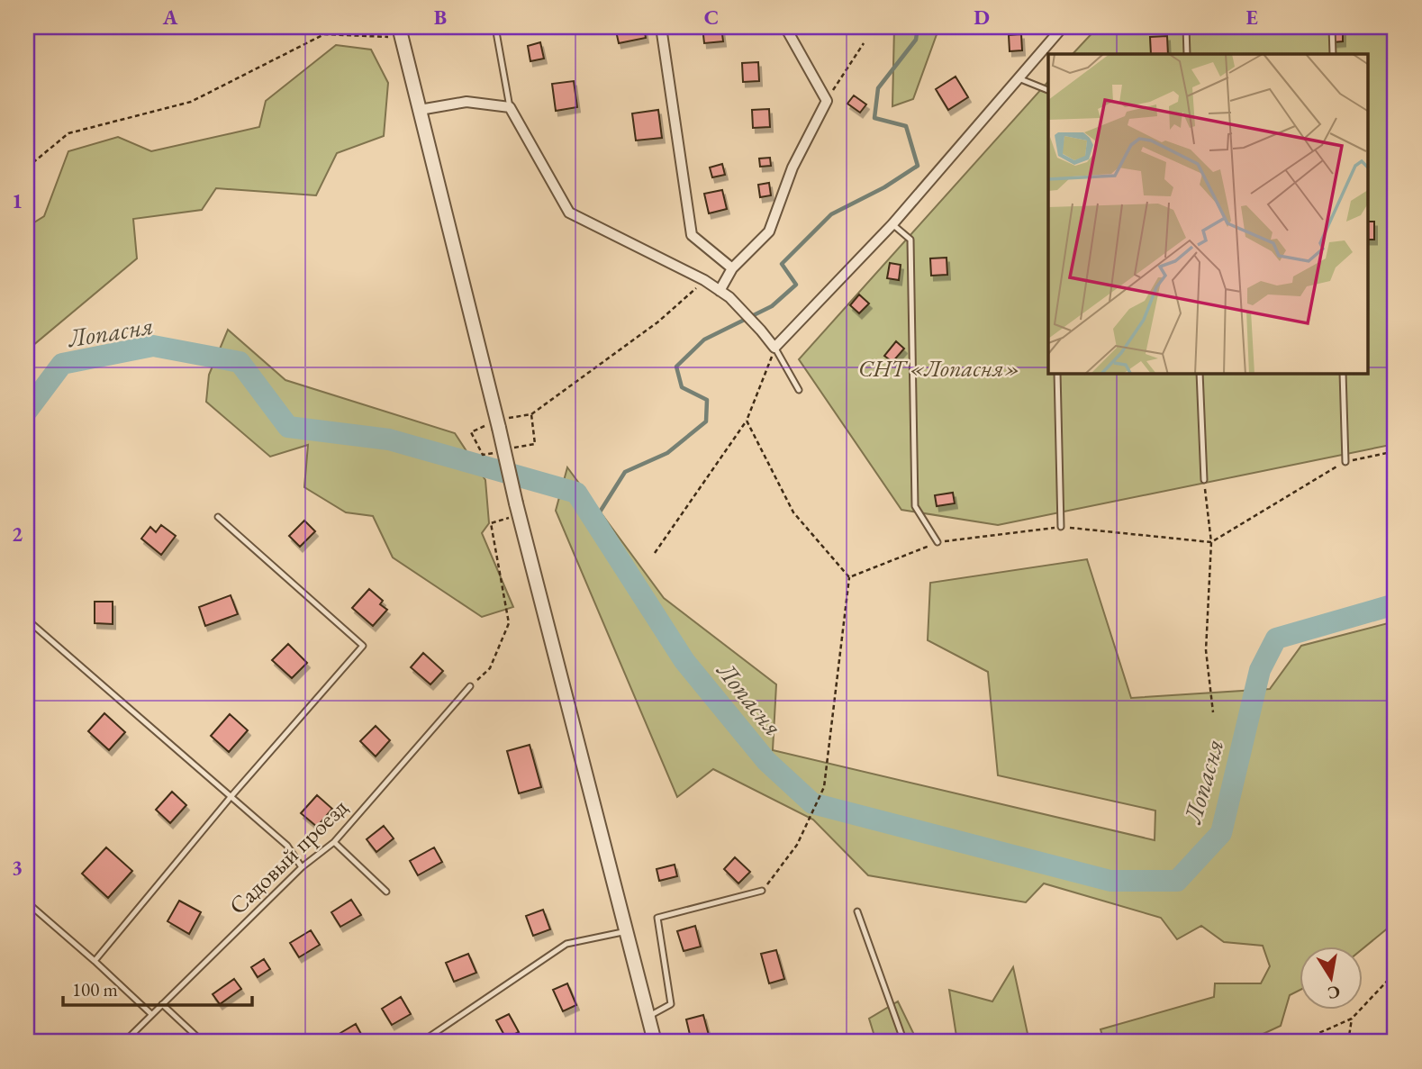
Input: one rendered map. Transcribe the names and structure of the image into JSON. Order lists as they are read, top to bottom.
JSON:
{
  "streets": {
    "lane": ["Садовый проезд"]
  },
  "water": ["Лопасня"],
  "parks": ["СНТ «Лопасня»"],
  "scale_bar": "100 m",
  "north": "bottom",
  "grid": {
    "columns": [
      "A",
      "B",
      "C",
      "D",
      "E"
    ],
    "rows": ["1", "2", "3"]
  }
}
